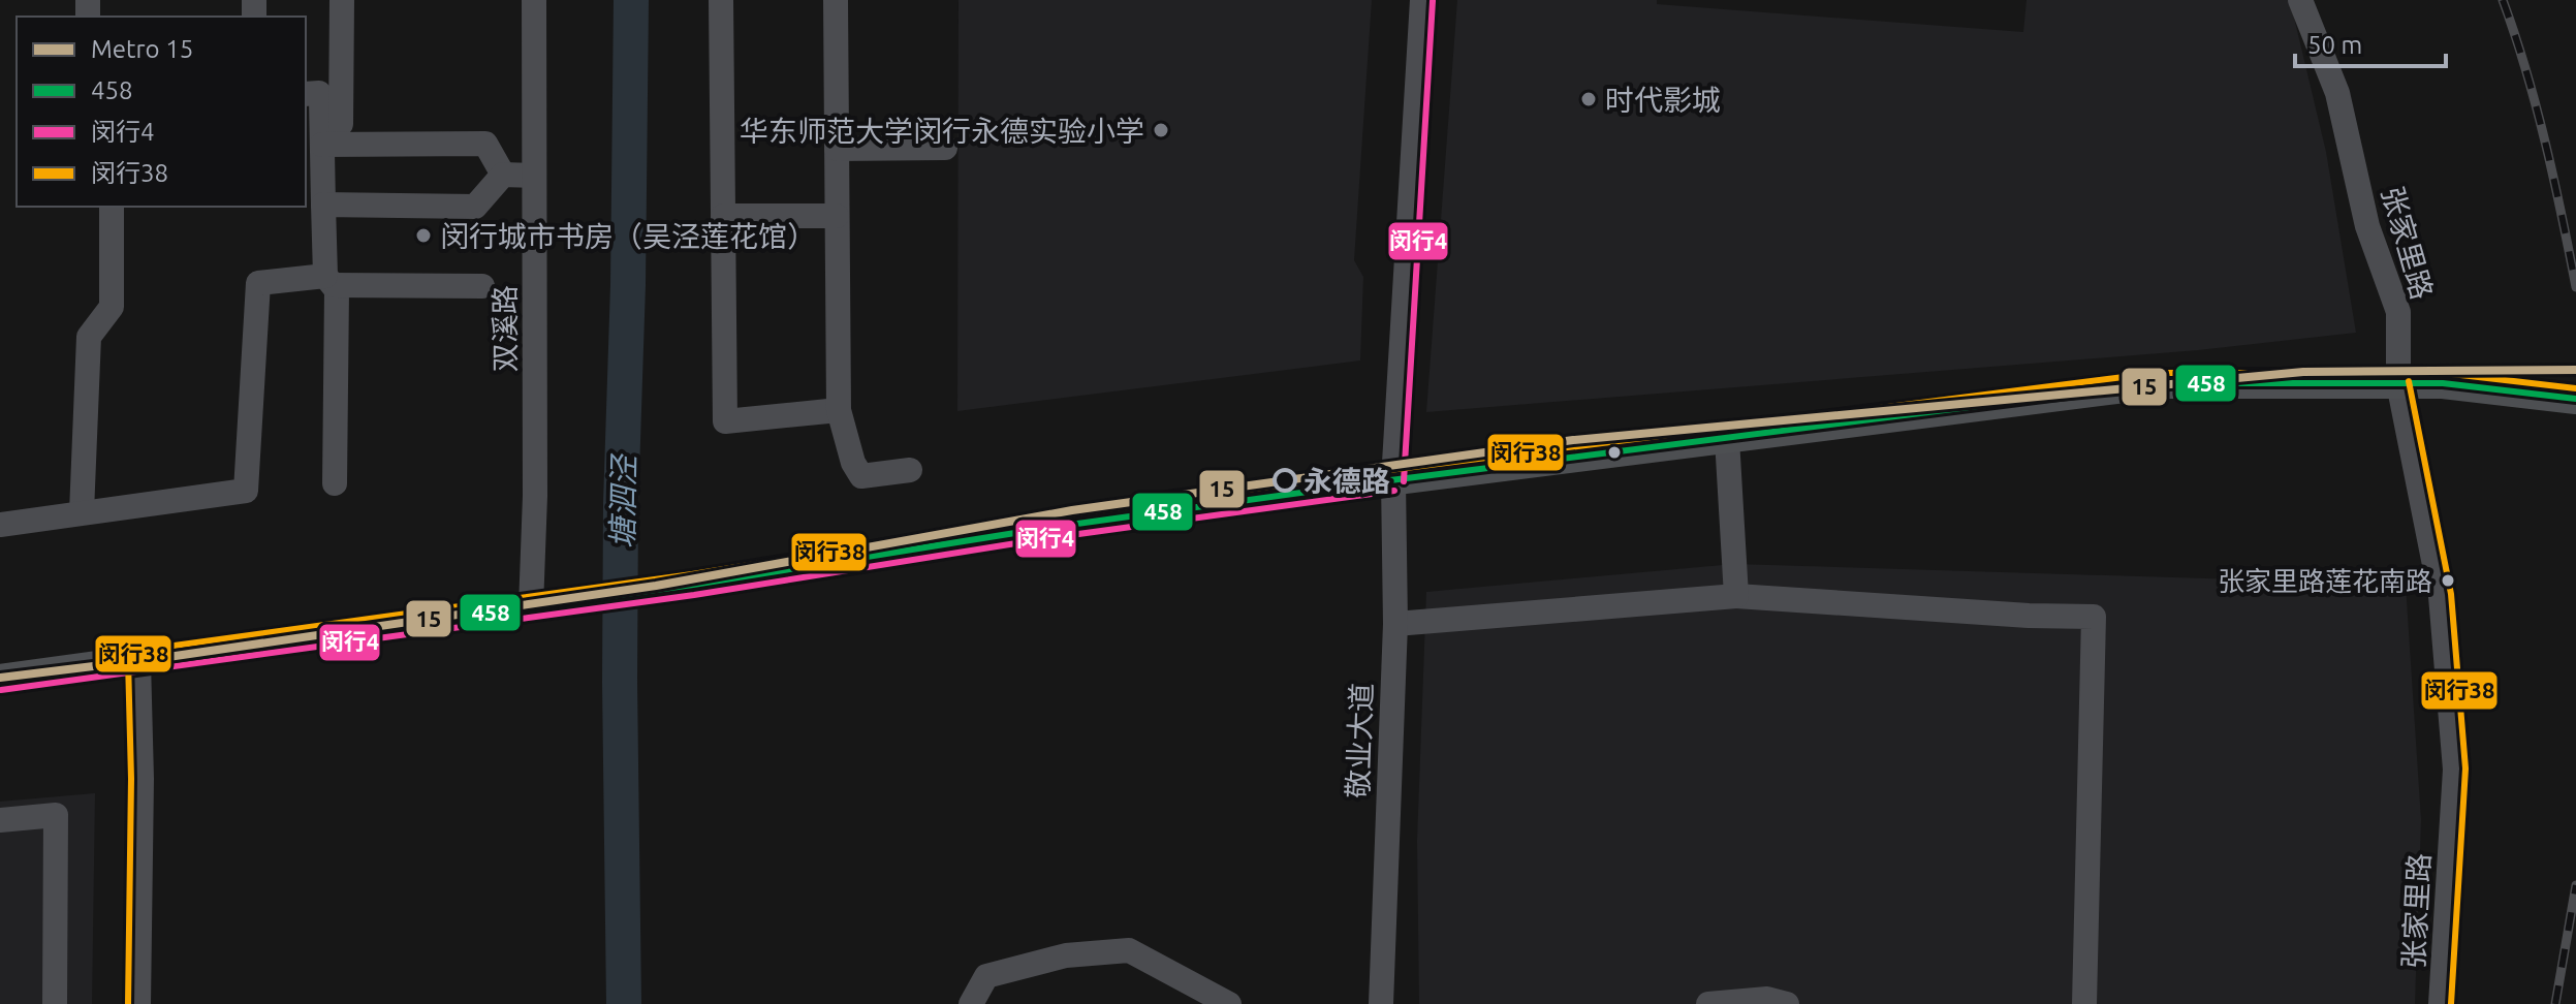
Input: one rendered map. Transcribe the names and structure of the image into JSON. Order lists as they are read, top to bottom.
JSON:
{
  "streets": {
    "street": ["张家里路", "双溪路", "敬业大道"]
  },
  "water": ["塘泗泾"],
  "places": [
    "时代影城",
    "华东师范大学闵行永德实验小学",
    "闵行城市书房（吴泾莲花馆）",
    "永德路",
    "张家里路莲花南路"
  ],
  "lines": [
    "transit line 闵行4",
    "metro line 15",
    "transit line 闵行38",
    "transit line 458"
  ],
  "legend": [
    "Metro 15",
    "458",
    "闵行4",
    "闵行38"
  ],
  "scale_bar": "50 m"
}
